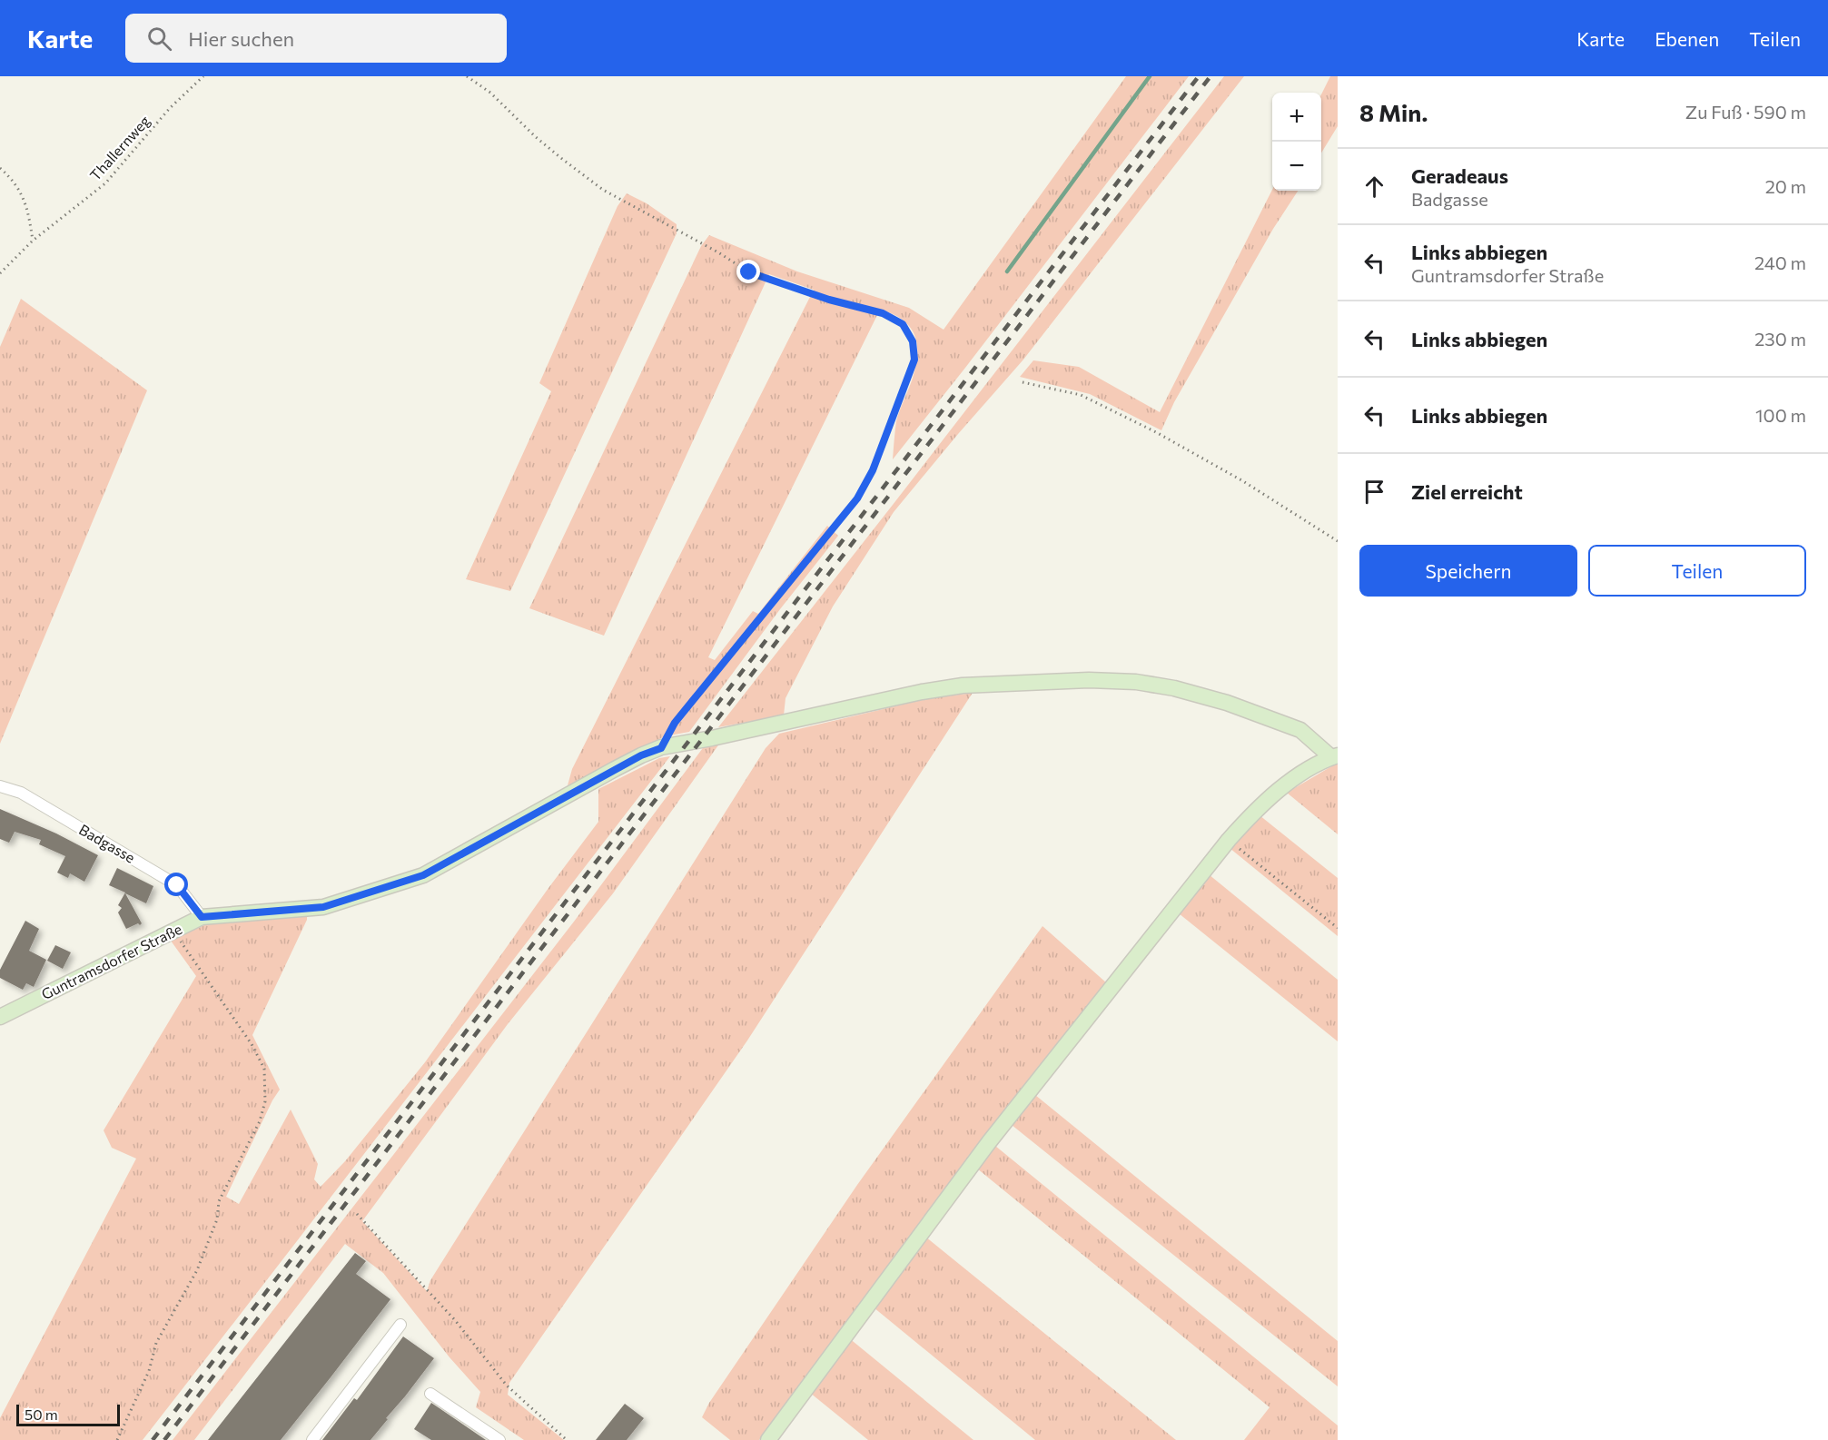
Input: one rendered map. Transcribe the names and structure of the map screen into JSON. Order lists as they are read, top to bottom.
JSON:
{
  "streets": {
    "street": ["Badgasse", "Guntramsdorfer Straße"],
    "path": ["Thallernweg"]
  },
  "crossings": [
    ["Badgasse", "Guntramsdorfer Straße"]
  ],
  "scale_bar": "50 m",
  "page": {
    "header": "Karte",
    "search": "Hier suchen",
    "nav": ["Karte", "Ebenen", "Teilen"],
    "heading": ["8 Min.", "Zu Fuß · 590 m"],
    "map_buttons": ["+", "−"],
    "list": [
      ["Geradeaus", "Badgasse", "20 m"],
      ["Links abbiegen", "Guntramsdorfer Straße", "240 m"],
      ["Links abbiegen", "230 m"],
      ["Links abbiegen", "100 m"],
      "Ziel erreicht"
    ],
    "buttons": ["Speichern", "Teilen"],
    "scale": "50 m"
  }
}
